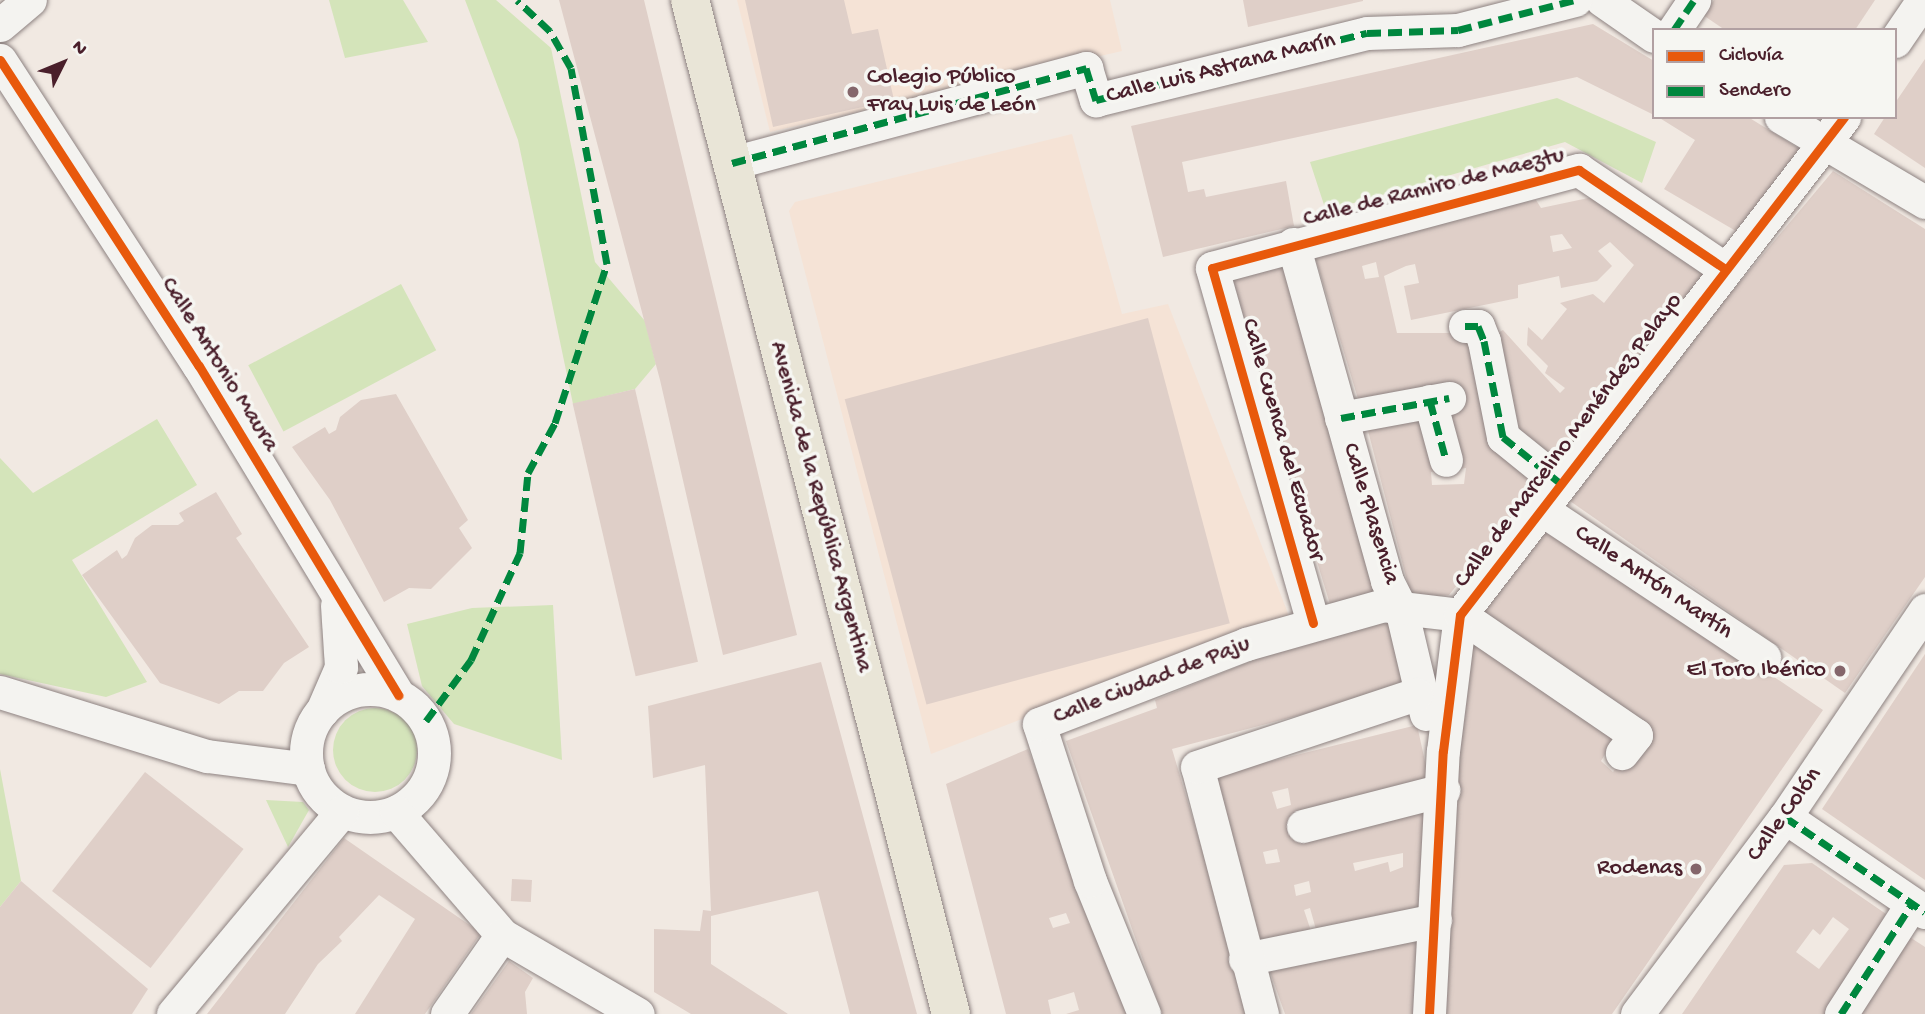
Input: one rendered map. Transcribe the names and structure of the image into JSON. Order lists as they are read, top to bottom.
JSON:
{
  "streets": {
    "main road": ["Avenida de la República Argentina"],
    "street": [
      "Calle Luis Astrana Marín",
      "Calle de Ramiro de Maeztu",
      "Calle Antonio Maura",
      "Calle Cuenca del Ecuador",
      "Calle de Marcelino Menéndez Pelayo",
      "Calle Plasencia",
      "Calle Antón Martín",
      "Calle Ciudad de Paju",
      "Calle Colón"
    ]
  },
  "crossings": [
    ["Calle Luis Astrana Marín", "Avenida de la República Argentina"],
    ["Calle de Ramiro de Maeztu", "Calle Cuenca del Ecuador"],
    ["Calle de Ramiro de Maeztu", "Calle de Marcelino Menéndez Pelayo"],
    ["Calle de Ramiro de Maeztu", "Calle Plasencia"],
    ["Calle Cuenca del Ecuador", "Calle Ciudad de Paju"],
    ["Calle de Marcelino Menéndez Pelayo", "Calle Plasencia"],
    ["Calle de Marcelino Menéndez Pelayo", "Calle Antón Martín"],
    ["Calle de Marcelino Menéndez Pelayo", "Calle Ciudad de Paju"],
    ["Calle Plasencia", "Calle Ciudad de Paju"]
  ],
  "places": ["Colegio Público Fray Luis de León", "El Toro Ibérico", "Rodenas"],
  "legend": ["Ciclovía", "Sendero"],
  "north": "top right"
}
